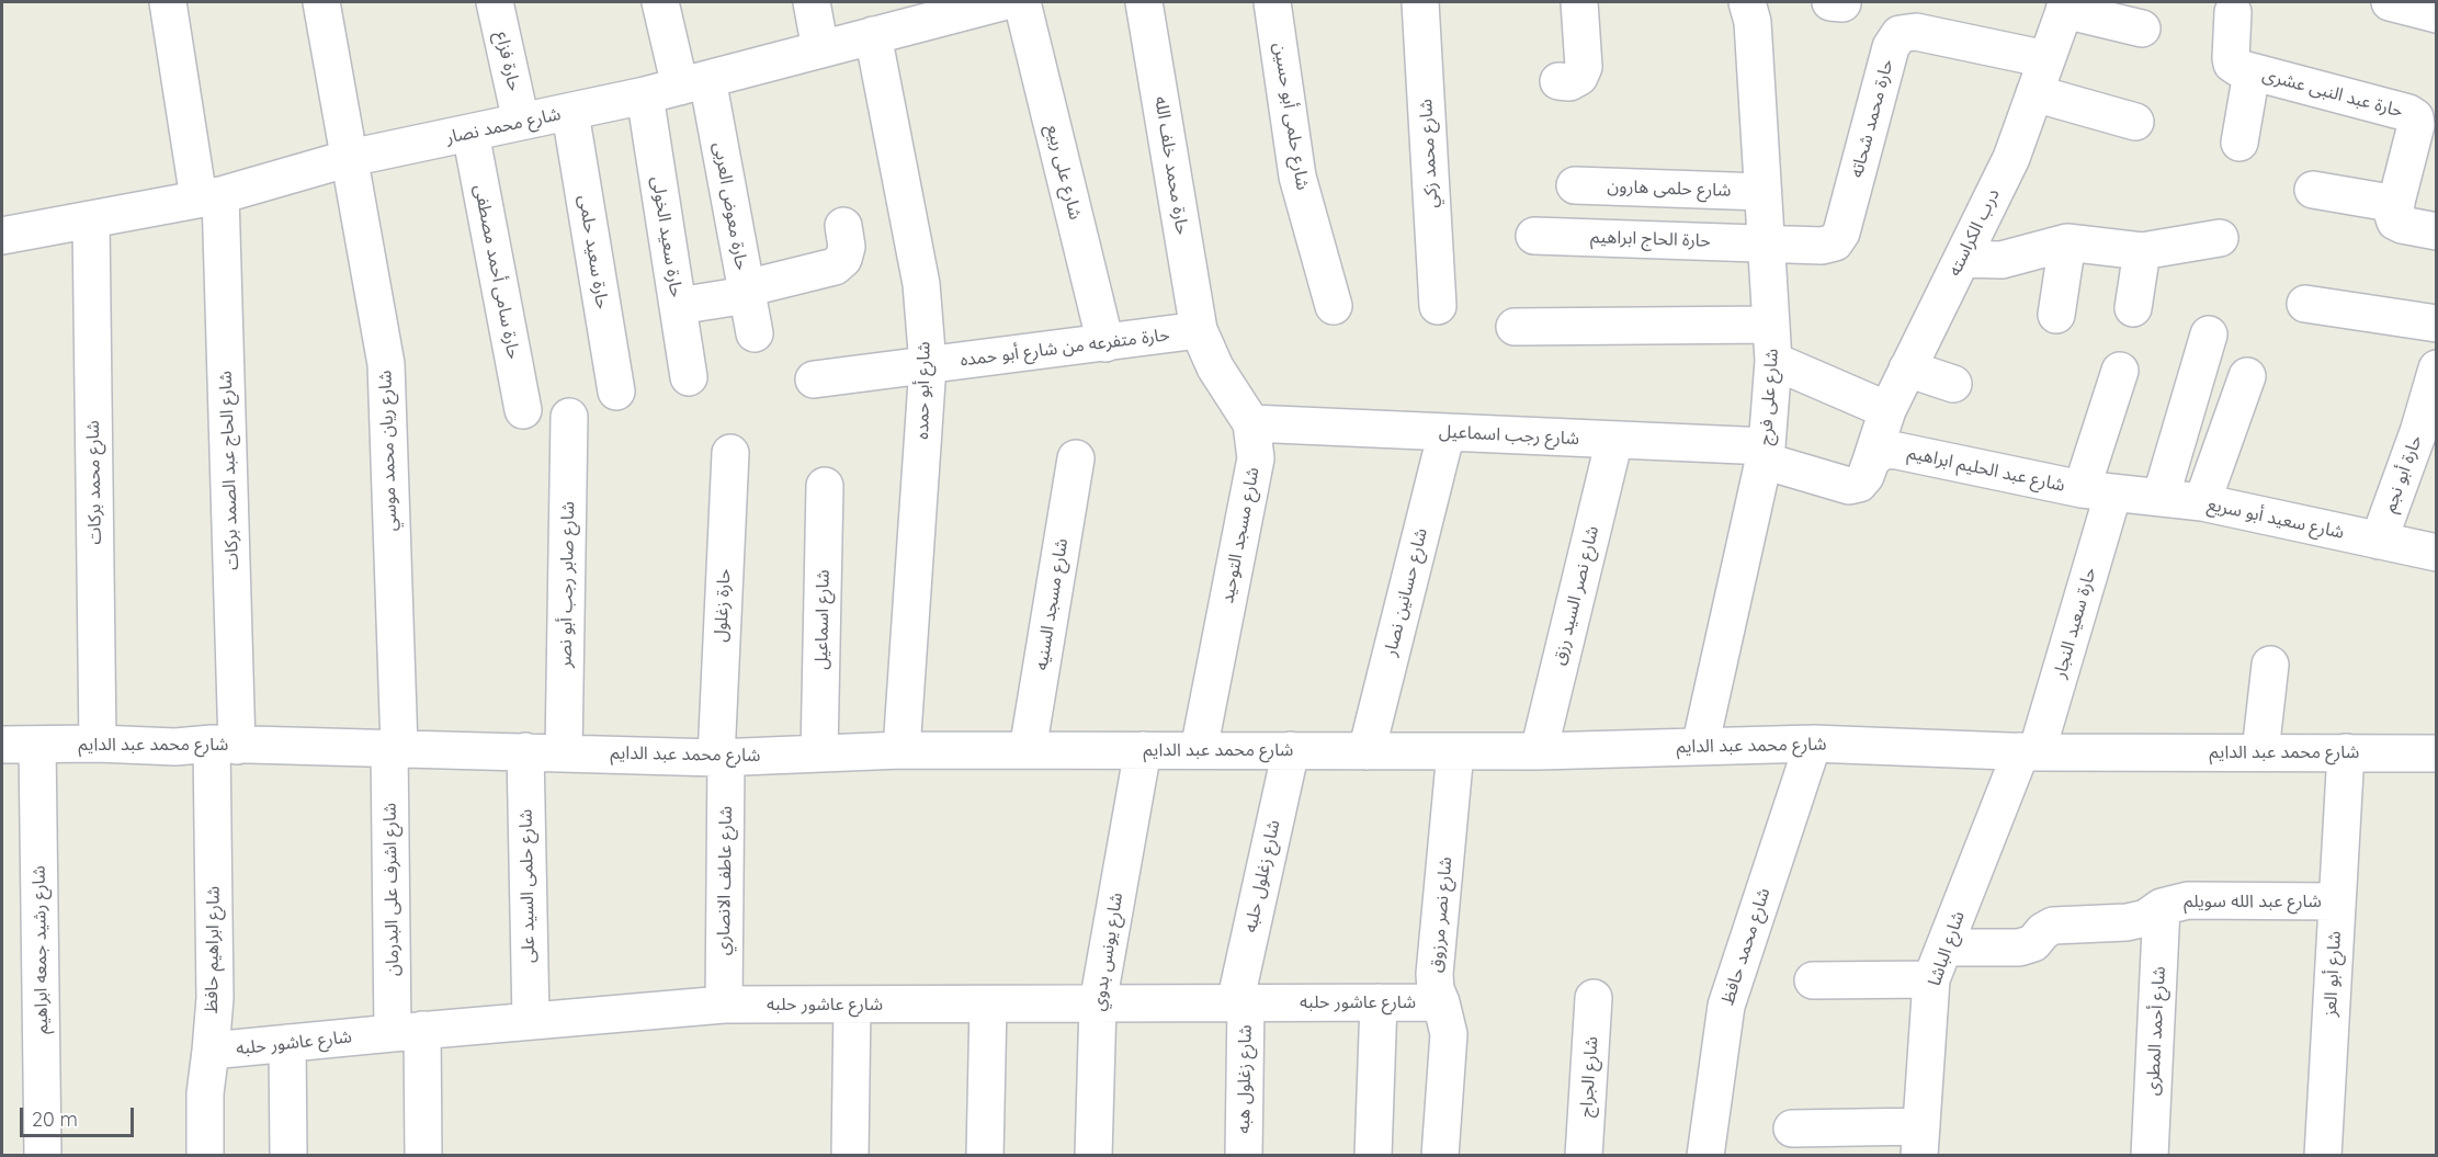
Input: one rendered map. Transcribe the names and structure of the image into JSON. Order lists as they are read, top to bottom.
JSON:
{
  "streets": {
    "street": [
      "حارة فزاع",
      "حارة عبد النبى عشرى",
      "شارع حلمى أبو حسين",
      "حارة محمد شحاته",
      "شارع محمد نصار",
      "شارع محمد زكي",
      "حارة محمد خلف الله",
      "شارع على ربيع",
      "شارع حلمى هارون",
      "حارة معوض العربى",
      "درب الكراسته",
      "حارة سعيد الخولى",
      "حارة الحاج ابراهيم",
      "حارة سعيد حلمى",
      "حارة سامى أحمد مصطفى",
      "حارة متفرعه من شارع أبو حمده",
      "شارع أبو حمده",
      "شارع على فرج",
      "شارع رجب اسماعيل",
      "شارع ريان محمد موسي",
      "شارع عبد الحليم ابراهيم",
      "شارع الحاج عبد الصمد بركات",
      "حارة أبو نجم",
      "شارع محمد بركات",
      "شارع سعيد أبو سريع",
      "شارع مسجد التوحيد",
      "شارع صابر رجب أبو نصر",
      "شارع حسانين نصار",
      "شارع نصر السيد رزق",
      "شارع مسجد السنيه",
      "حارة زغلول",
      "شارع اسماعيل",
      "حارة سعيد النجار",
      "شارع محمد عبد الدايم",
      "شارع زغلول حلبه",
      "شارع عاطف الانصاري",
      "شارع حلمى السيد على",
      "شارع اشرف على البدرمان",
      "شارع عبد الله سويلم",
      "شارع نصر مرزوق",
      "شارع محمد حافظ",
      "شارع الباشا",
      "شارع رشيد جمعه ابراهيم",
      "شارع ابراهيم حافظ",
      "شارع يونس بدوي",
      "شارع أبو العز",
      "شارع عاشور حلبه",
      "شارع أحمد المطرى",
      "شارع الجراج",
      "شارع زغلول هبه"
    ]
  },
  "crossings": [
    ["حارة فزاع", "شارع محمد نصار"],
    ["حارة محمد شحاته", "درب الكراسته"],
    ["حارة محمد شحاته", "حارة الحاج ابراهيم"],
    ["حارة محمد شحاته", "شارع على فرج"],
    ["شارع محمد نصار", "حارة معوض العربى"],
    ["شارع محمد نصار", "حارة سعيد الخولى"],
    ["شارع محمد نصار", "حارة سعيد حلمى"],
    ["شارع محمد نصار", "حارة سامى أحمد مصطفى"],
    ["شارع محمد نصار", "شارع أبو حمده"],
    ["شارع محمد نصار", "شارع ريان محمد موسي"],
    ["شارع محمد نصار", "شارع الحاج عبد الصمد بركات"],
    ["شارع محمد نصار", "شارع محمد بركات"],
    ["حارة محمد خلف الله", "حارة متفرعه من شارع أبو حمده"],
    ["حارة محمد خلف الله", "شارع مسجد التوحيد"],
    ["شارع على ربيع", "حارة متفرعه من شارع أبو حمده"],
    ["شارع حلمى هارون", "شارع على فرج"],
    ["درب الكراسته", "شارع عبد الحليم ابراهيم"],
    ["حارة الحاج ابراهيم", "شارع على فرج"],
    ["حارة متفرعه من شارع أبو حمده", "شارع أبو حمده"],
    ["حارة متفرعه من شارع أبو حمده", "شارع مسجد التوحيد"],
    ["شارع أبو حمده", "شارع محمد عبد الدايم"],
    ["شارع على فرج", "شارع رجب اسماعيل"],
    ["شارع على فرج", "شارع محمد عبد الدايم"],
    ["شارع رجب اسماعيل", "شارع مسجد التوحيد"],
    ["شارع رجب اسماعيل", "شارع حسانين نصار"],
    ["شارع رجب اسماعيل", "شارع نصر السيد رزق"],
    ["شارع ريان محمد موسي", "شارع محمد عبد الدايم"],
    ["شارع ريان محمد موسي", "شارع اشرف على البدرمان"],
    ["شارع عبد الحليم ابراهيم", "شارع سعيد أبو سريع"],
    ["شارع عبد الحليم ابراهيم", "حارة سعيد النجار"],
    ["شارع الحاج عبد الصمد بركات", "شارع محمد عبد الدايم"],
    ["شارع الحاج عبد الصمد بركات", "شارع ابراهيم حافظ"],
    ["حارة أبو نجم", "شارع سعيد أبو سريع"],
    ["شارع محمد بركات", "شارع محمد عبد الدايم"],
    ["شارع سعيد أبو سريع", "حارة سعيد النجار"],
    ["شارع مسجد التوحيد", "شارع محمد عبد الدايم"],
    ["شارع صابر رجب أبو نصر", "شارع محمد عبد الدايم"],
    ["شارع حسانين نصار", "شارع محمد عبد الدايم"],
    ["شارع نصر السيد رزق", "شارع محمد عبد الدايم"],
    ["شارع مسجد السنيه", "شارع محمد عبد الدايم"],
    ["حارة زغلول", "شارع محمد عبد الدايم"],
    ["حارة زغلول", "شارع عاطف الانصاري"],
    ["شارع اسماعيل", "شارع محمد عبد الدايم"],
    ["حارة سعيد النجار", "شارع محمد عبد الدايم"],
    ["حارة سعيد النجار", "شارع الباشا"],
    ["شارع محمد عبد الدايم", "شارع زغلول حلبه"],
    ["شارع محمد عبد الدايم", "شارع عاطف الانصاري"],
    ["شارع محمد عبد الدايم", "شارع حلمى السيد على"],
    ["شارع محمد عبد الدايم", "شارع اشرف على البدرمان"],
    ["شارع محمد عبد الدايم", "شارع نصر مرزوق"],
    ["شارع محمد عبد الدايم", "شارع محمد حافظ"],
    ["شارع محمد عبد الدايم", "شارع الباشا"],
    ["شارع محمد عبد الدايم", "شارع رشيد جمعه ابراهيم"],
    ["شارع محمد عبد الدايم", "شارع ابراهيم حافظ"],
    ["شارع محمد عبد الدايم", "شارع يونس بدوي"],
    ["شارع محمد عبد الدايم", "شارع أبو العز"],
    ["شارع زغلول حلبه", "شارع عاشور حلبه"],
    ["شارع زغلول حلبه", "شارع زغلول هبه"],
    ["شارع عاطف الانصاري", "شارع عاشور حلبه"],
    ["شارع حلمى السيد على", "شارع عاشور حلبه"],
    ["شارع اشرف على البدرمان", "شارع عاشور حلبه"],
    ["شارع عبد الله سويلم", "شارع الباشا"],
    ["شارع عبد الله سويلم", "شارع أبو العز"],
    ["شارع عبد الله سويلم", "شارع أحمد المطرى"],
    ["شارع نصر مرزوق", "شارع عاشور حلبه"],
    ["شارع ابراهيم حافظ", "شارع عاشور حلبه"],
    ["شارع يونس بدوي", "شارع عاشور حلبه"],
    ["شارع عاشور حلبه", "شارع زغلول هبه"]
  ],
  "scale_bar": "20 m"
}
